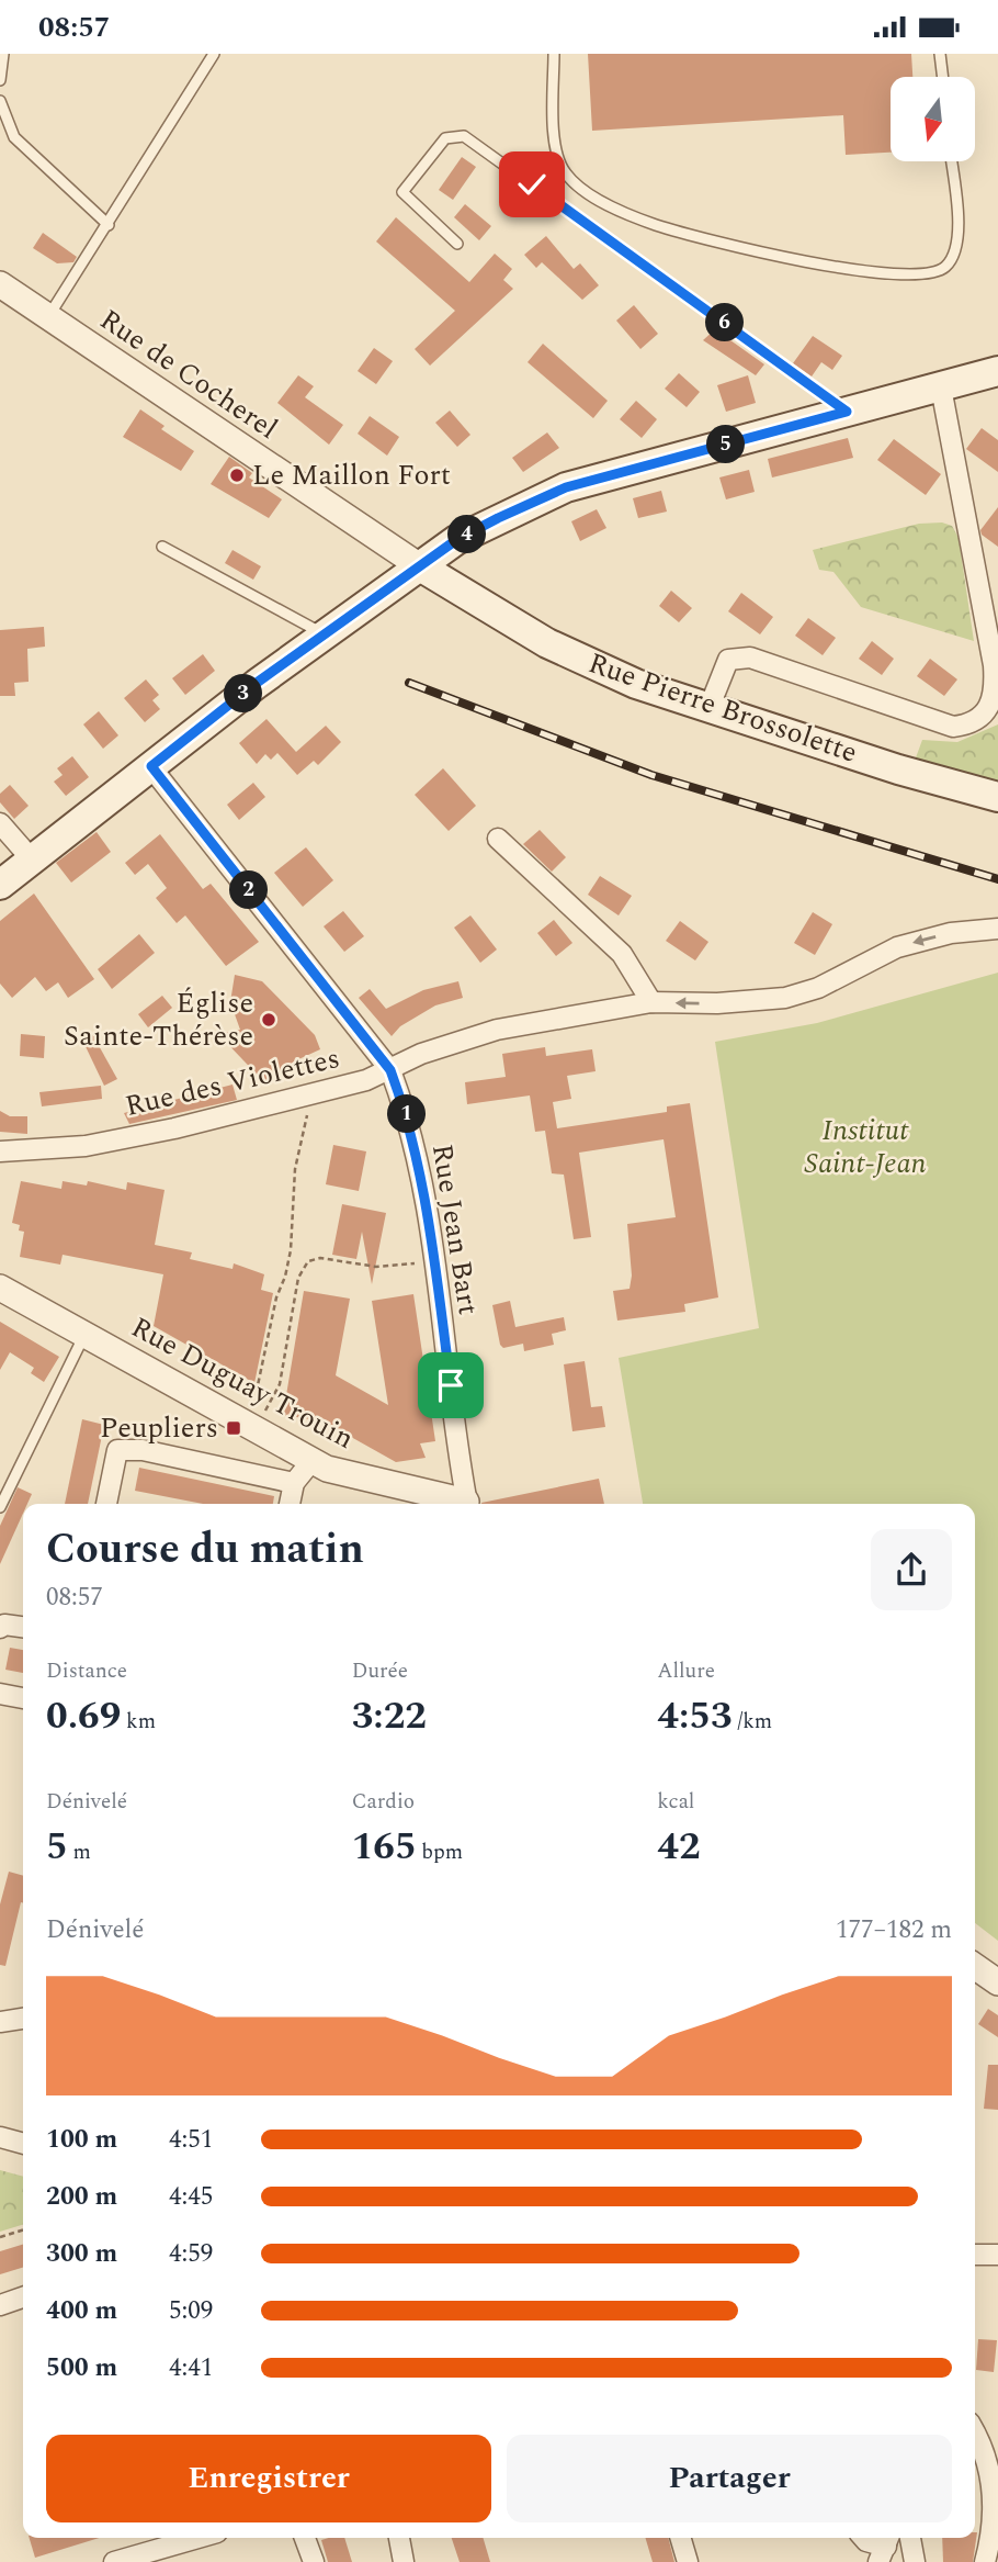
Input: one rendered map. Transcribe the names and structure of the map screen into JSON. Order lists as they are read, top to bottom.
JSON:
{
  "streets": {
    "main road": ["Rue Pierre Brossolette"],
    "street": [
      "Rue de Cocherel",
      "Rue des Violettes",
      "Rue Jean Bart",
      "Rue Duguay Trouin"
    ]
  },
  "crossings": [
    ["Rue de Cocherel", "Rue Pierre Brossolette"],
    ["Rue des Violettes", "Rue Jean Bart"]
  ],
  "parks": ["Institut Saint-Jean"],
  "places": {
    "other": ["Le Maillon Fort", "Église Sainte-Thérèse"],
    "transit": ["Peupliers"]
  },
  "north": "bottom",
  "page": {
    "status": "08:57",
    "pins": [
      "6",
      "5",
      "4",
      "3",
      "2",
      "1"
    ],
    "heading": ["Course du matin", "08:57"],
    "stats": [
      ["Distance", "0.69 km"],
      ["Durée", "3:22"],
      ["Allure", "4:53 /km"],
      ["Dénivelé", "5 m"],
      ["Cardio", "165 bpm"],
      ["kcal", "42"]
    ],
    "chart": ["Dénivelé", "177–182 m"],
    "list": [
      {
        "name": "100 m",
        "note": "4:51"
      },
      {
        "name": "200 m",
        "note": "4:45"
      },
      {
        "name": "300 m",
        "note": "4:59"
      },
      {
        "name": "400 m",
        "note": "5:09"
      },
      {
        "name": "500 m",
        "note": "4:41"
      }
    ],
    "buttons": ["Enregistrer", "Partager"]
  }
}
